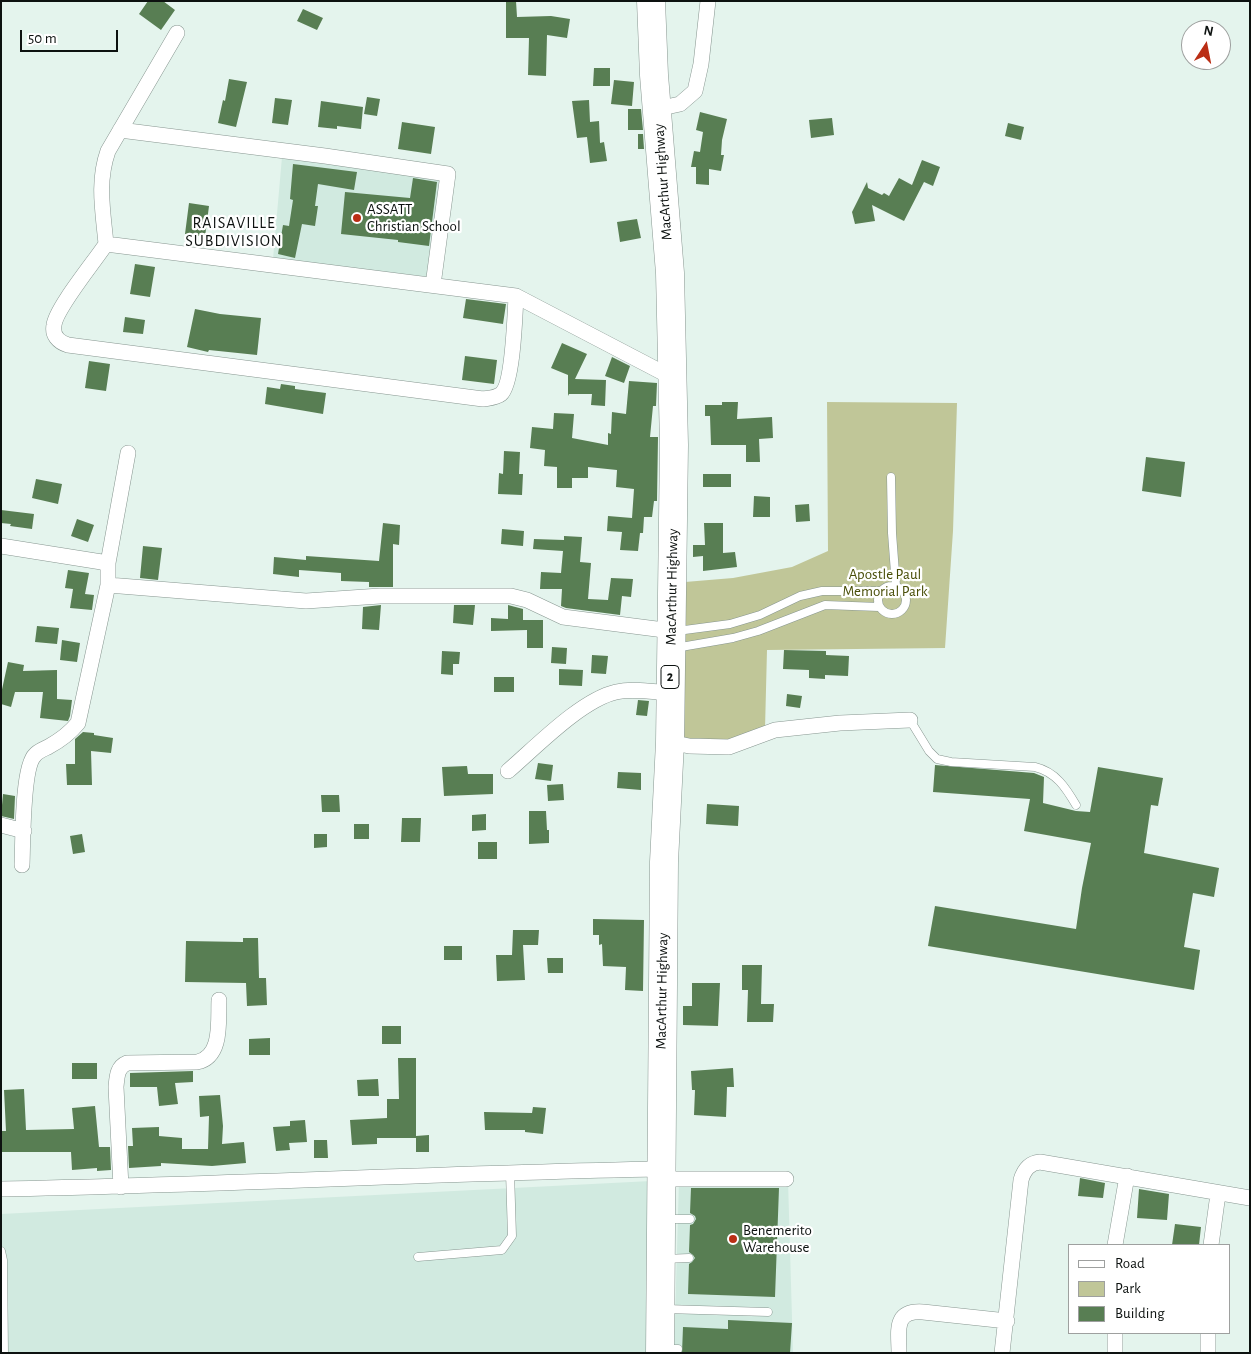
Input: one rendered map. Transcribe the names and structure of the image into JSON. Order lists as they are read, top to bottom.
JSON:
{
  "streets": {
    "highway": ["MacArthur Highway", "2"]
  },
  "districts": ["RAISAVILLE SUBDIVISION"],
  "parks": ["Apostle Paul Memorial Park"],
  "places": ["ASSATT Christian School", "Benemerito Warehouse"],
  "legend": ["Road", "Park", "Building"],
  "scale_bar": "50 m",
  "north": "top"
}
